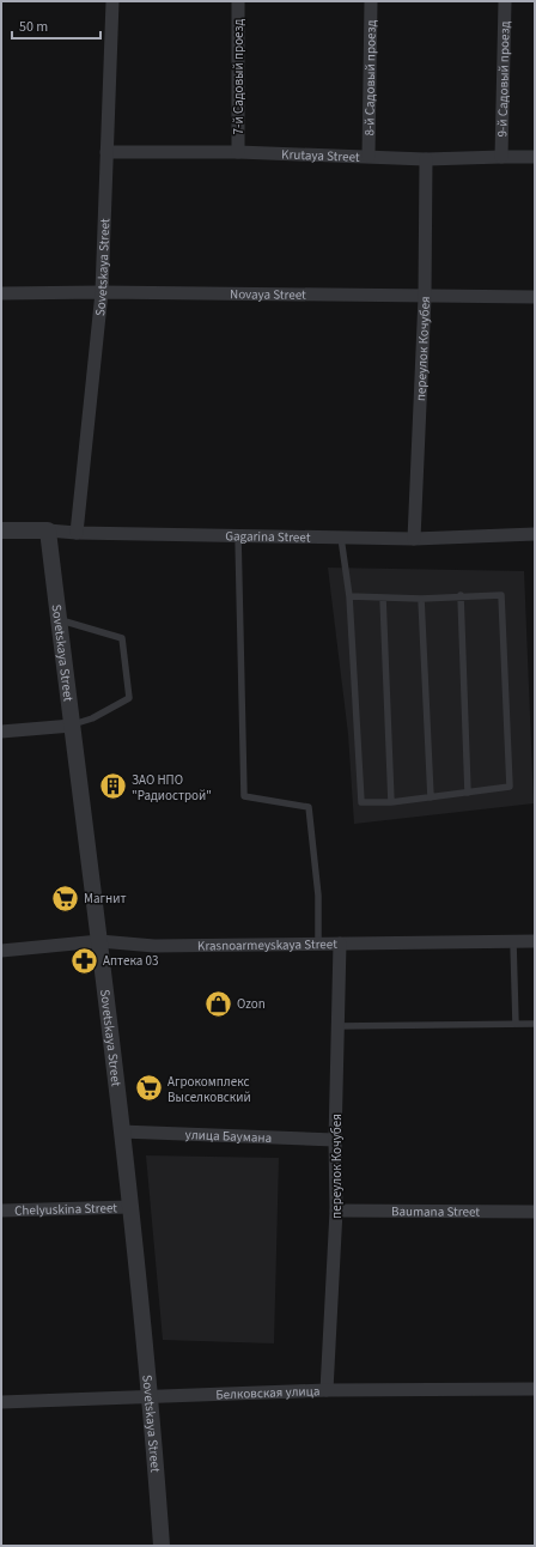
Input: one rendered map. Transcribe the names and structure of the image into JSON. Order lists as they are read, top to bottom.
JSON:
{
  "streets": {
    "street": [
      "7-й Садовый проезд",
      "8-й Садовый проезд",
      "9-й Садовый проезд",
      "Krutaya Street",
      "Sovetskaya Street",
      "Novaya Street",
      "переулок Кочубея",
      "Gagarina Street",
      "Krasnoarmeyskaya Street",
      "улица Баумана",
      "Chelyuskina Street",
      "Baumana Street",
      "Белковская улица"
    ]
  },
  "crossings": [
    ["7-й Садовый проезд", "Krutaya Street"],
    ["8-й Садовый проезд", "Krutaya Street"],
    ["9-й Садовый проезд", "Krutaya Street"],
    ["Krutaya Street", "Sovetskaya Street"],
    ["Krutaya Street", "переулок Кочубея"],
    ["Sovetskaya Street", "Novaya Street"],
    ["Sovetskaya Street", "Gagarina Street"],
    ["Sovetskaya Street", "Krasnoarmeyskaya Street"],
    ["Sovetskaya Street", "улица Баумана"],
    ["Sovetskaya Street", "Chelyuskina Street"],
    ["Sovetskaya Street", "Белковская улица"],
    ["Novaya Street", "переулок Кочубея"],
    ["переулок Кочубея", "Gagarina Street"],
    ["переулок Кочубея", "Krasnoarmeyskaya Street"],
    ["переулок Кочубея", "улица Баумана"],
    ["переулок Кочубея", "Baumana Street"],
    ["переулок Кочубея", "Белковская улица"]
  ],
  "places": {
    "building": ["ЗАО НПО \"Радиострой\""],
    "supermarket": ["Магнит", "Агрокомплекс Выселковский"],
    "pharmacy": ["Аптека 03"],
    "shop": ["Ozon"]
  },
  "scale_bar": "50 m"
}
